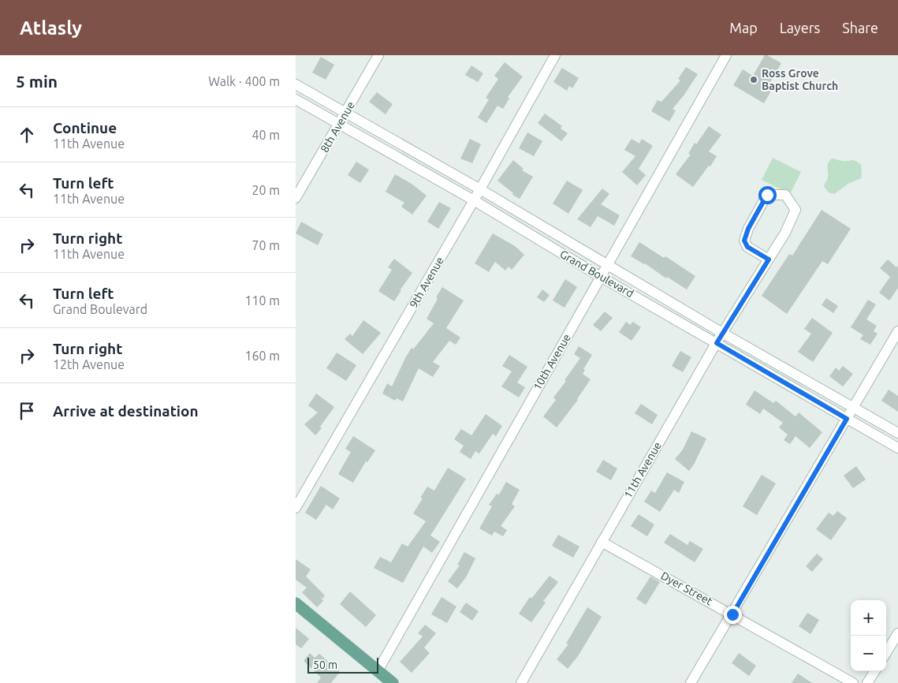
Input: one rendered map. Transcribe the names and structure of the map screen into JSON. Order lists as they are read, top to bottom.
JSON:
{
  "streets": {
    "street": [
      "8th Avenue",
      "Grand Boulevard",
      "9th Avenue",
      "10th Avenue",
      "11th Avenue",
      "Dyer Street"
    ]
  },
  "crossings": [
    ["8th Avenue", "Grand Boulevard"],
    ["Grand Boulevard", "9th Avenue"],
    ["Grand Boulevard", "10th Avenue"],
    ["Grand Boulevard", "11th Avenue"],
    ["11th Avenue", "Dyer Street"]
  ],
  "places": ["Ross Grove Baptist Church"],
  "scale_bar": "50 m",
  "page": {
    "header": "Atlasly",
    "nav": ["Map", "Layers", "Share"],
    "heading": ["5 min", "Walk · 400 m"],
    "list": [
      ["Continue", "11th Avenue", "40 m"],
      ["Turn left", "11th Avenue", "20 m"],
      ["Turn right", "11th Avenue", "70 m"],
      ["Turn left", "Grand Boulevard", "110 m"],
      ["Turn right", "12th Avenue", "160 m"],
      "Arrive at destination"
    ],
    "map_buttons": ["+", "−"],
    "scale": "50 m"
  }
}
